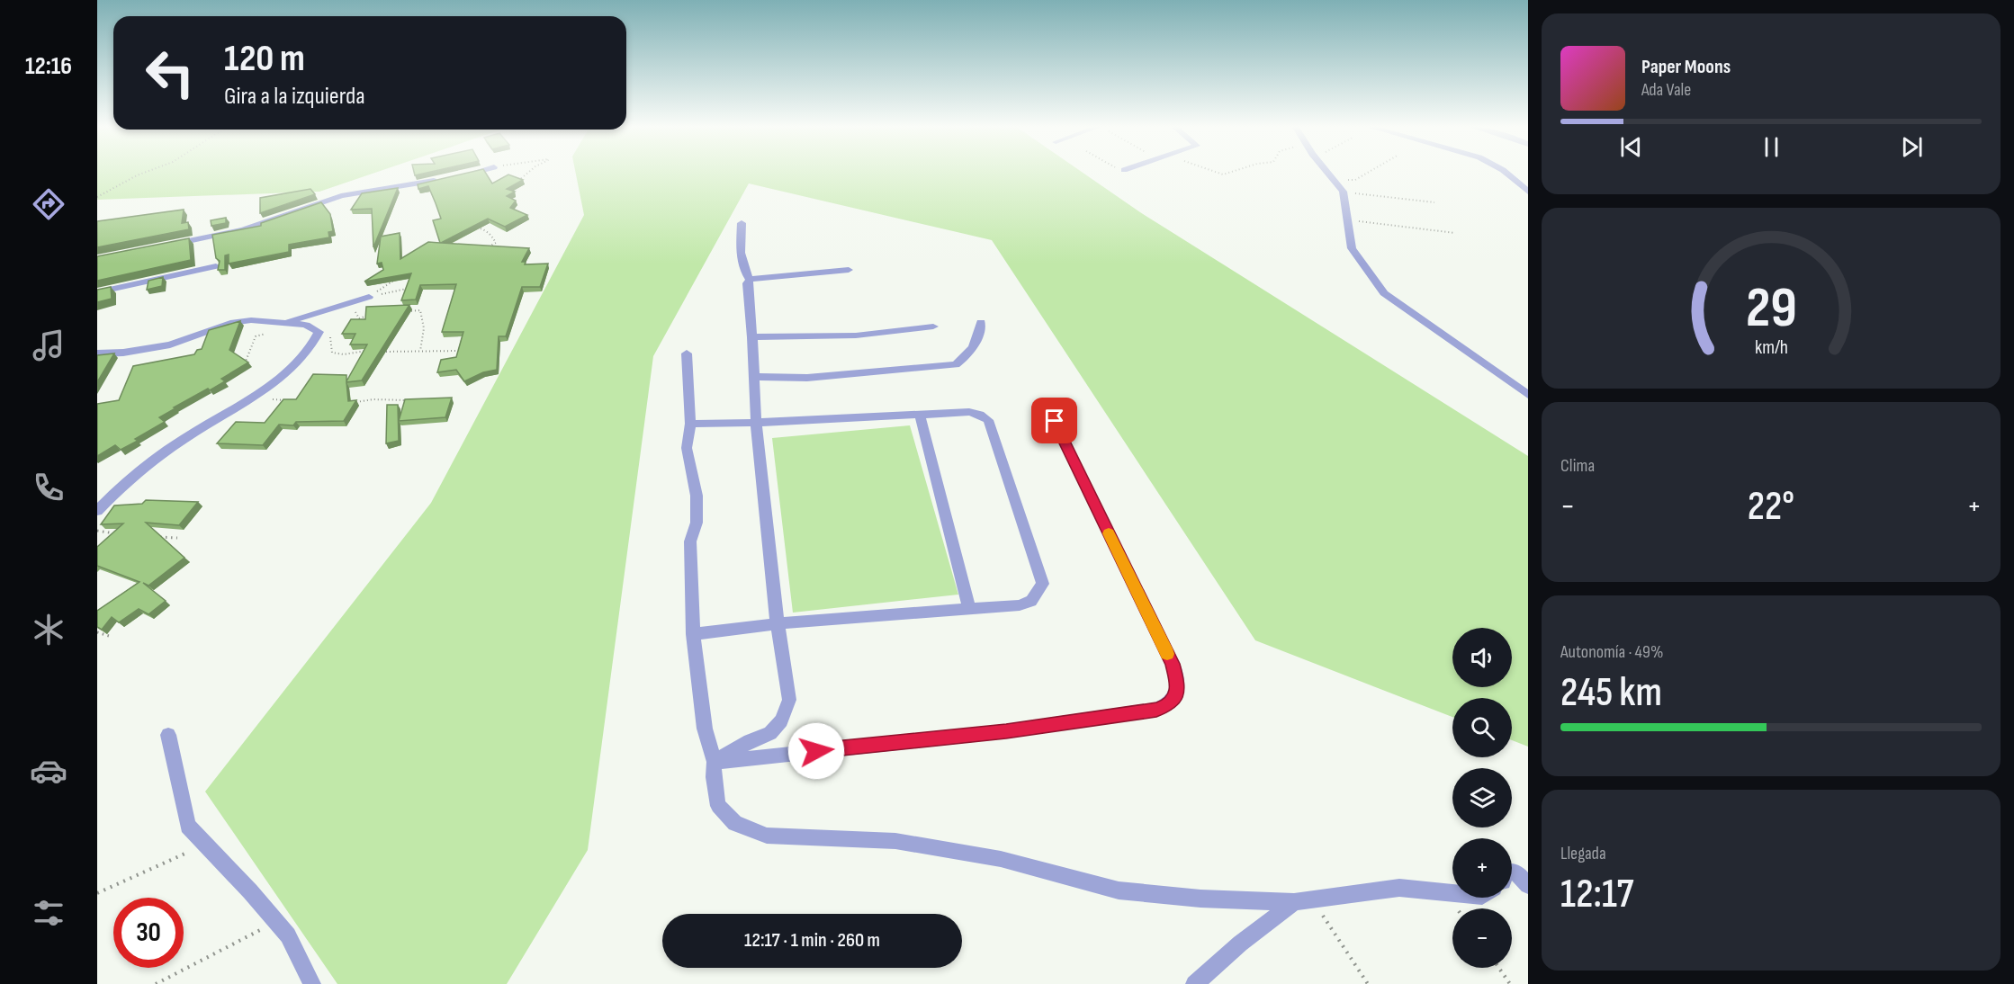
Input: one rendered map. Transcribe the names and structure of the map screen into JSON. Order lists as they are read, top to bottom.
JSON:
{
  "page": {
    "tabs": "12:16",
    "turn": ["120 m", "Gira a la izquierda"],
    "song": ["Paper Moons", "Ada Vale"],
    "tile": [
      "Clima",
      ["Autonomía · 49%", "245 km"],
      ["Llegada", "12:17"]
    ],
    "heat": ["−", "22°", "+"],
    "map_buttons": ["+", "−"],
    "limit": "30",
    "trip": "12:17 · 1 min · 260 m",
    "gauge": ["29", "km/h"]
  }
}
